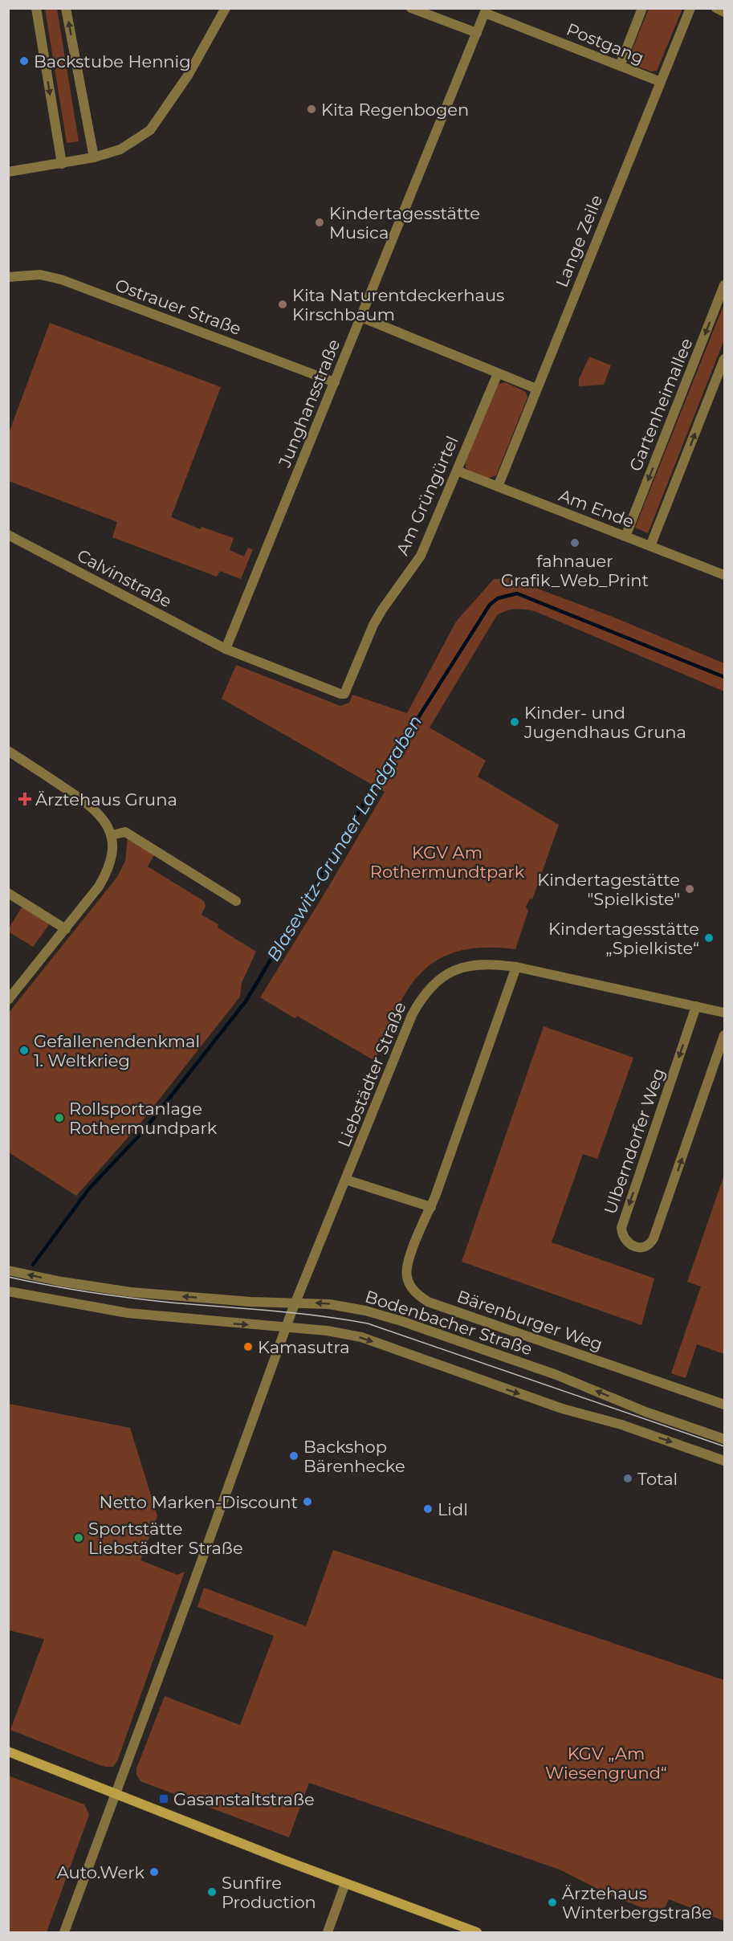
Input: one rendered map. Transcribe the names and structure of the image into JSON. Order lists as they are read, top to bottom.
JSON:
{
  "streets": {
    "street": [
      "Postgang",
      "Lange Zeile",
      "Ostrauer Straße",
      "Junghansstraße",
      "Gartenheimallee",
      "Am Grüngürtel",
      "Am Ende",
      "Calvinstraße",
      "Liebstädter Straße",
      "Ulberndorfer Weg",
      "Bärenburger Weg",
      "Bodenbacher Straße"
    ]
  },
  "crossings": [
    ["Postgang", "Lange Zeile"],
    ["Postgang", "Junghansstraße"],
    ["Lange Zeile", "Am Ende"],
    ["Ostrauer Straße", "Junghansstraße"],
    ["Junghansstraße", "Am Grüngürtel"],
    ["Junghansstraße", "Calvinstraße"],
    ["Gartenheimallee", "Am Ende"],
    ["Am Grüngürtel", "Am Ende"],
    ["Am Grüngürtel", "Calvinstraße"],
    ["Liebstädter Straße", "Ulberndorfer Weg"],
    ["Liebstädter Straße", "Bärenburger Weg"],
    ["Liebstädter Straße", "Bodenbacher Straße"]
  ],
  "water": ["Blasewitz‐Grunaer Landgraben"],
  "parks": ["KGV Am Rothermundtpark", "KGV „Am Wiesengrund“"],
  "places": {
    "other": [
      "Backstube Hennig",
      "Kita Regenbogen",
      "Kindertagesstätte Musica",
      "Kita Naturentdeckerhaus Kirschbaum",
      "fahnauer Grafik_Web_Print",
      "Kinder- und Jugendhaus Gruna",
      "Kindertagestätte \"Spielkiste\"",
      "Kindertagesstätte „Spielkiste“",
      "Gefallenendenkmal 1. Weltkrieg",
      "Rollsportanlage Rothermundpark",
      "Kamasutra",
      "Backshop Bärenhecke",
      "Total",
      "Netto Marken-Discount",
      "Lidl",
      "Sportstätte Liebstädter Straße",
      "Auto.Werk",
      "Sunfire Production",
      "Ärztehaus Winterbergstraße"
    ],
    "health": ["Ärztehaus Gruna"],
    "transit": ["Gasanstaltstraße"]
  }
}
